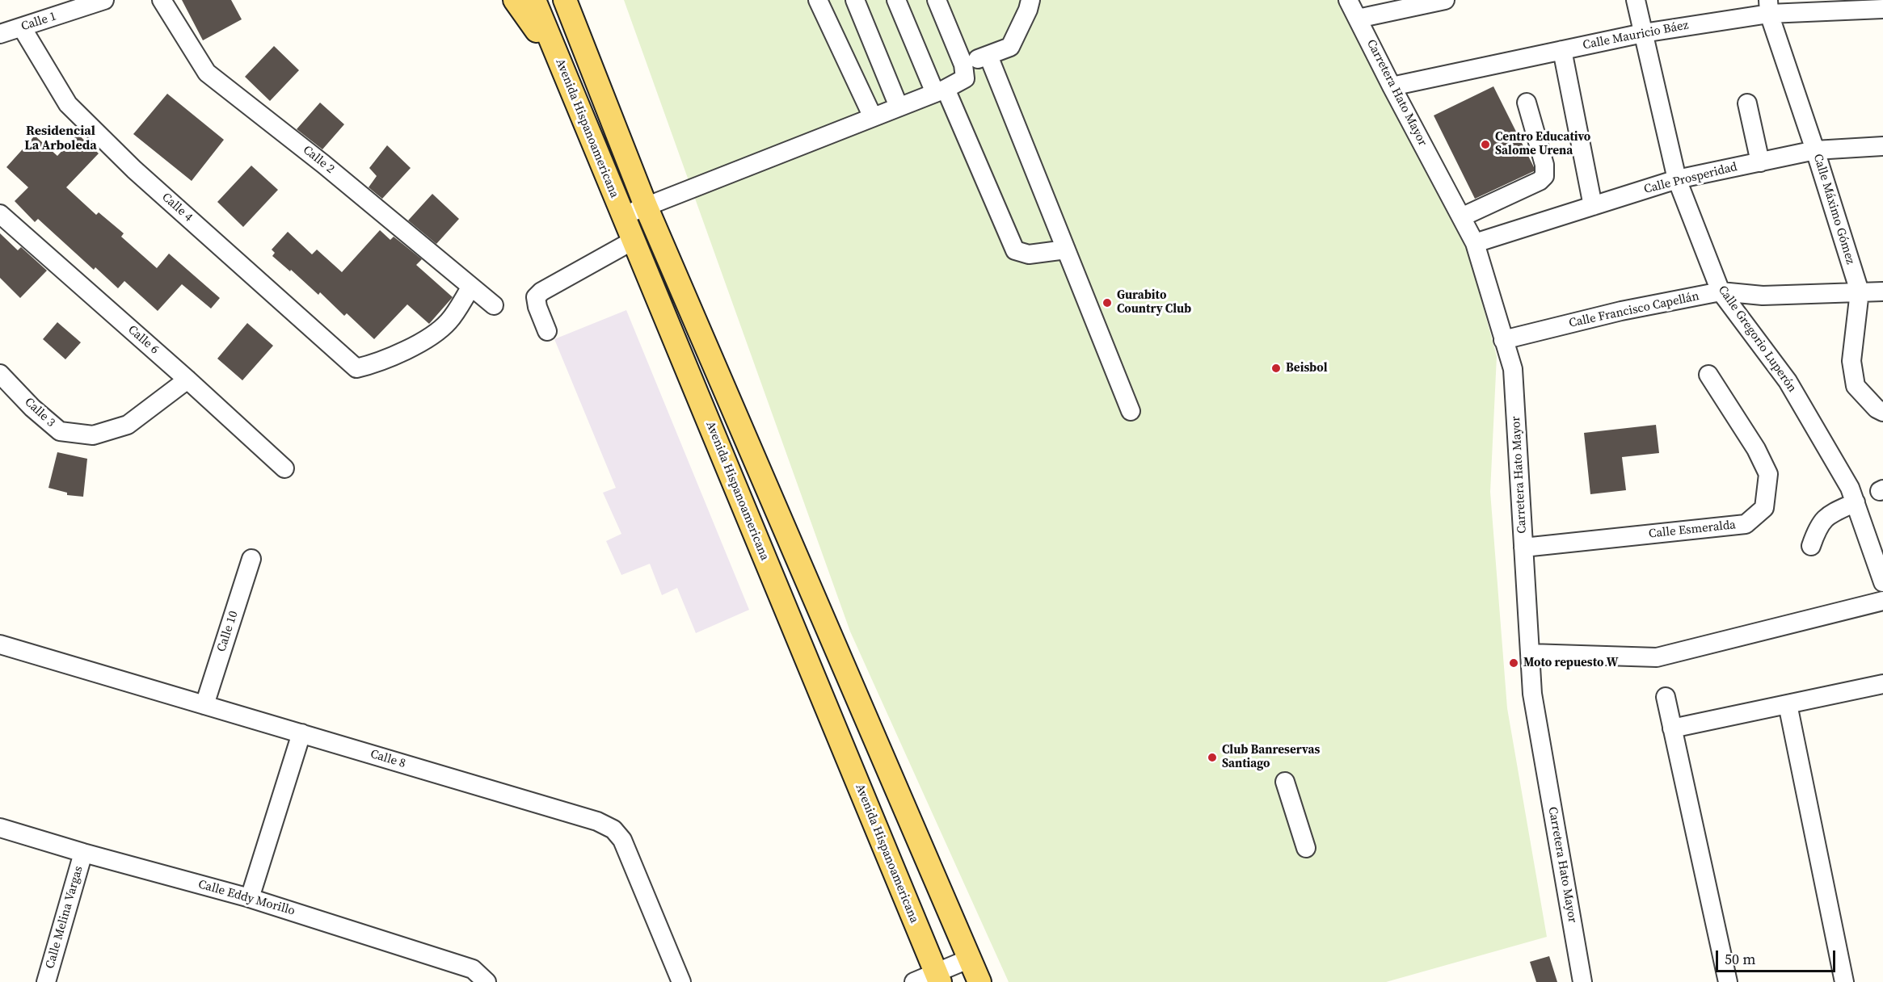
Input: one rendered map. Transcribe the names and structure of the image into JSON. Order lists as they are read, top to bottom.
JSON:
{
  "streets": {
    "main road": ["Avenida Hispanoamericana"],
    "street": [
      "Calle 1",
      "Calle Mauricio Báez",
      "Carretera Hato Mayor",
      "Calle 2",
      "Calle Prosperidad",
      "Calle 4",
      "Calle Máximo Gómez",
      "Calle Francisco Capellán",
      "Calle Gregorio Luperón",
      "Calle 6",
      "Calle 3",
      "Calle Esmeralda",
      "Calle 10",
      "Calle 8",
      "Calle Eddy Morillo",
      "Calle Melina Vargas"
    ]
  },
  "crossings": [
    ["Calle 1", "Calle 4"],
    ["Calle Mauricio Báez", "Carretera Hato Mayor"],
    ["Calle Mauricio Báez", "Calle Máximo Gómez"],
    ["Calle Mauricio Báez", "Calle Gregorio Luperón"],
    ["Carretera Hato Mayor", "Calle Prosperidad"],
    ["Carretera Hato Mayor", "Calle Francisco Capellán"],
    ["Carretera Hato Mayor", "Calle Esmeralda"],
    ["Calle 2", "Calle 4"],
    ["Calle Prosperidad", "Calle Máximo Gómez"],
    ["Calle Prosperidad", "Calle Gregorio Luperón"],
    ["Calle Máximo Gómez", "Calle Francisco Capellán"],
    ["Calle Francisco Capellán", "Calle Gregorio Luperón"],
    ["Calle 6", "Calle 3"],
    ["Calle 10", "Calle 8"],
    ["Calle Eddy Morillo", "Calle Melina Vargas"]
  ],
  "districts": ["Residencial La Arboleda"],
  "places": [
    "Centro Educativo Salome Urena",
    "Gurabito Country Club",
    "Beisbol",
    "Moto repuesto W",
    "Club Banreservas Santiago"
  ],
  "scale_bar": "50 m"
}
